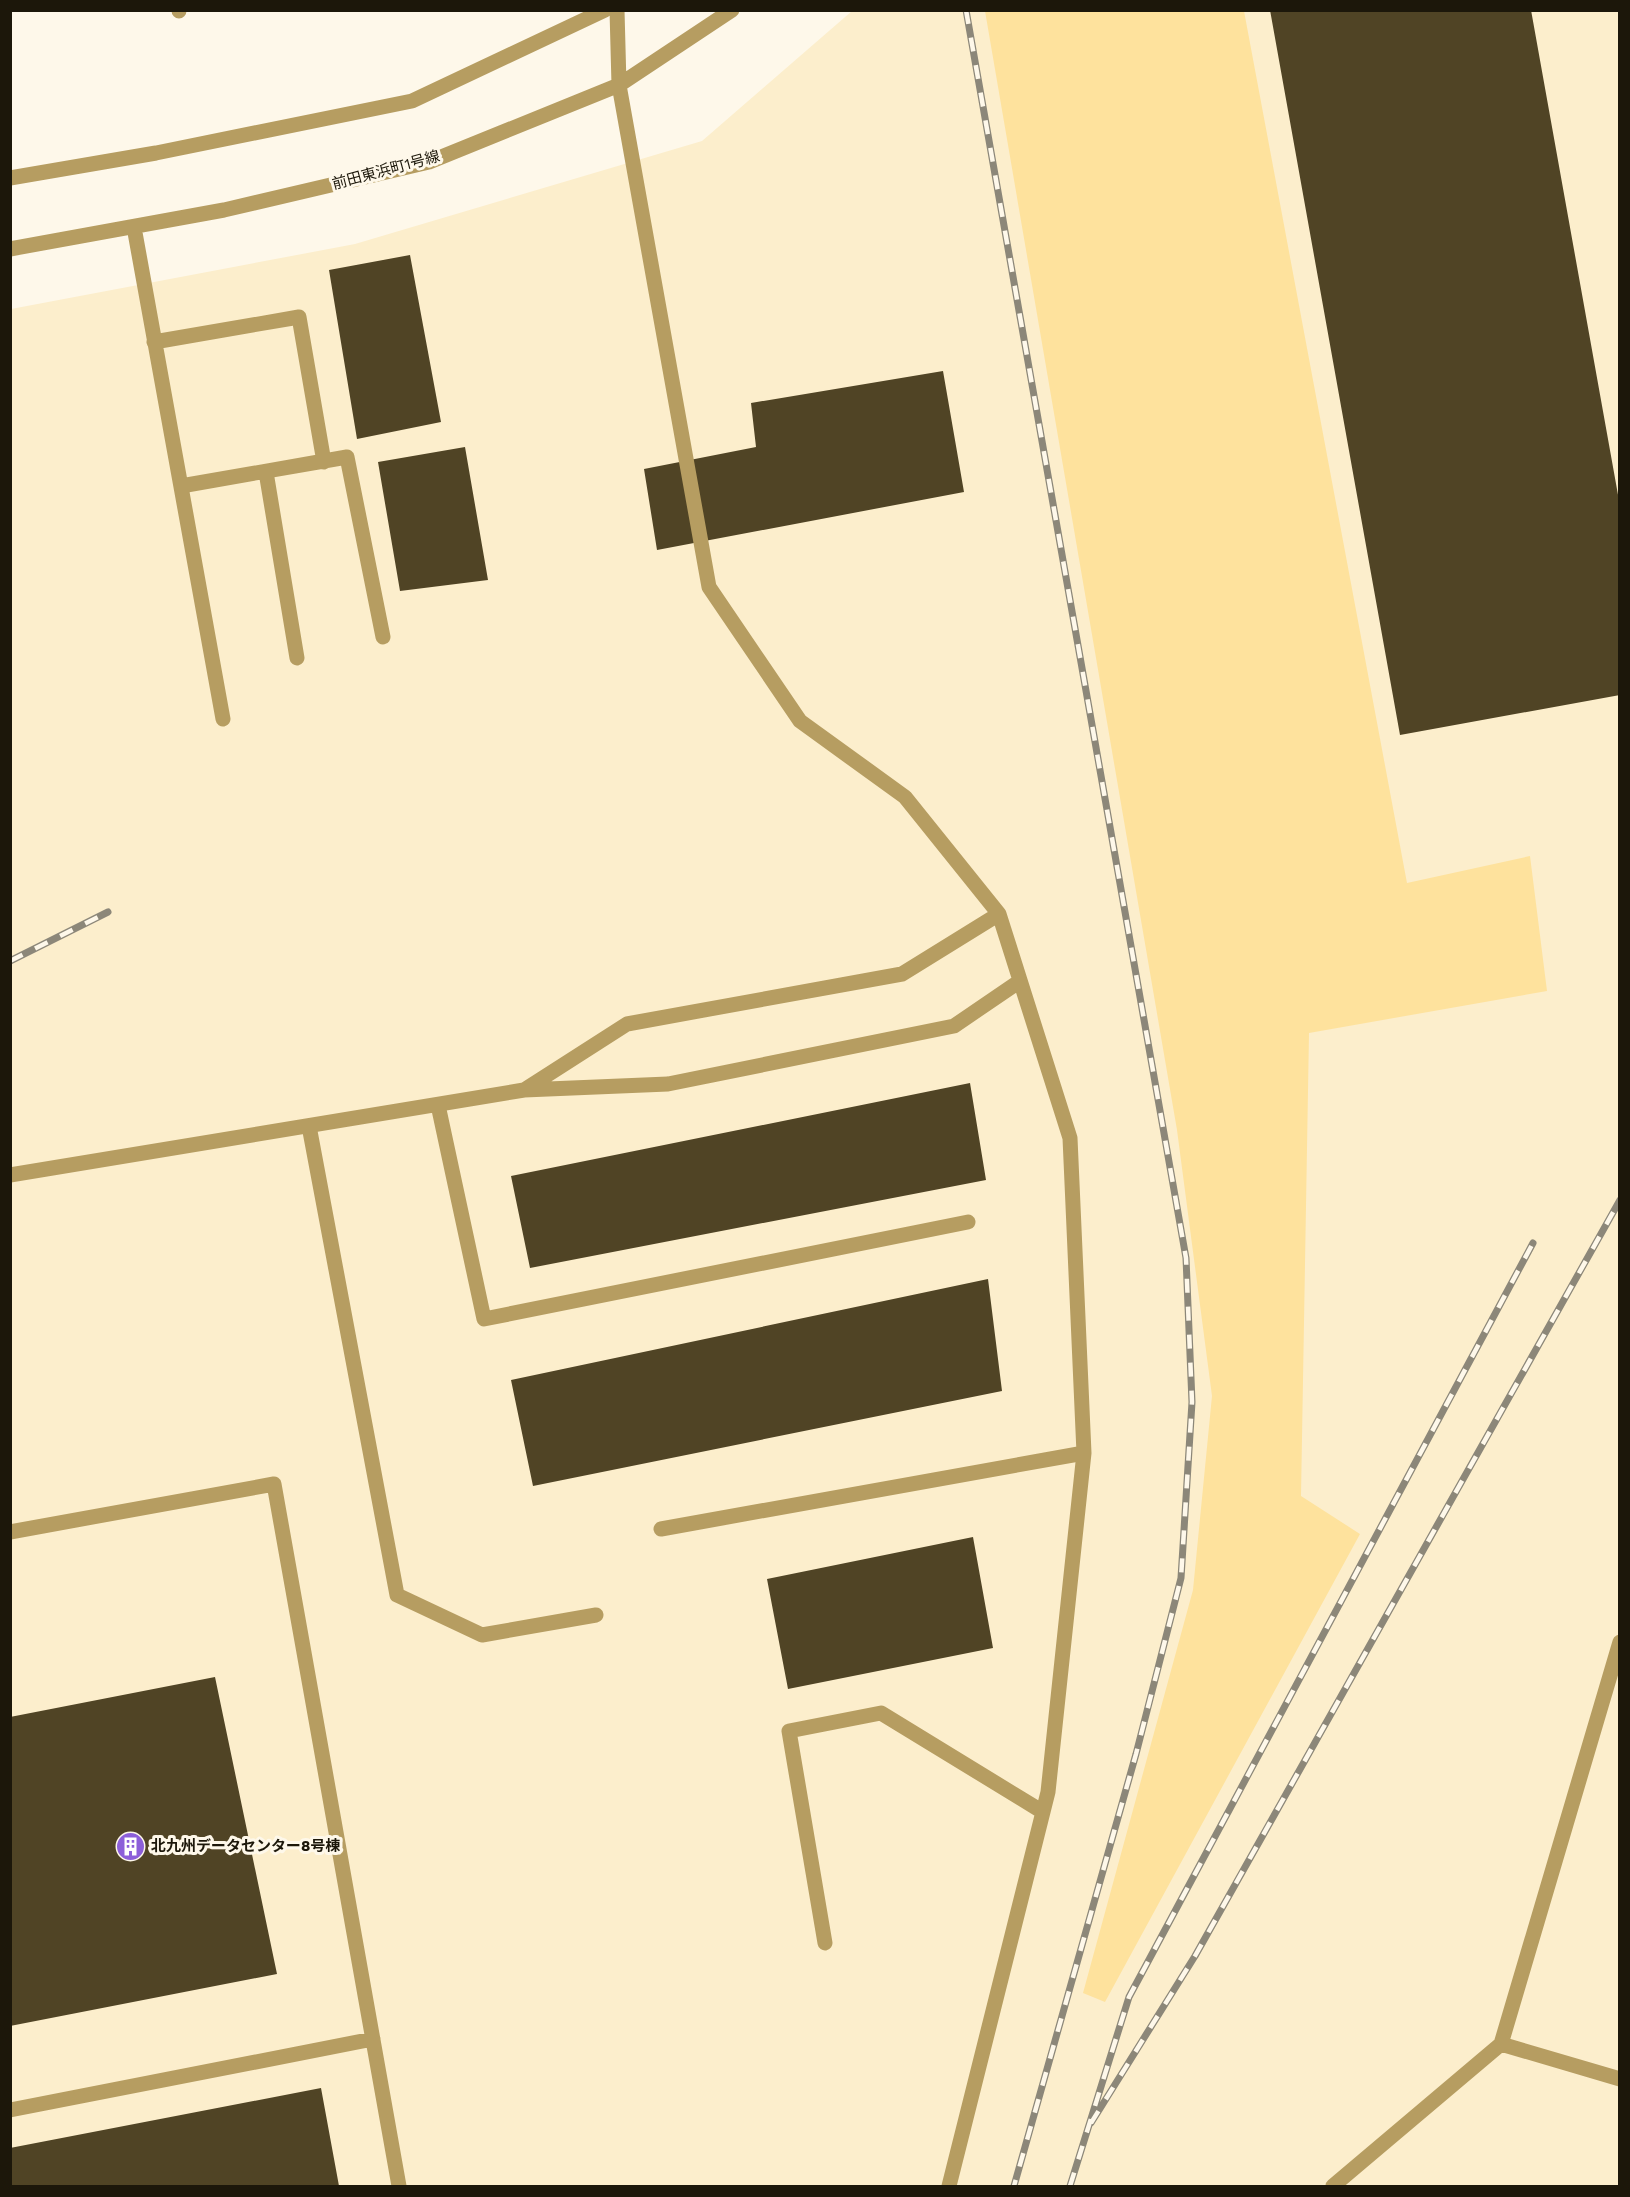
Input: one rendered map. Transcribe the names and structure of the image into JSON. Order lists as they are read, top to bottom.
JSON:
{
  "streets": {
    "street": ["前田東浜町1号線"]
  },
  "places": {
    "building": ["北九州データセンター8号棟"]
  }
}
